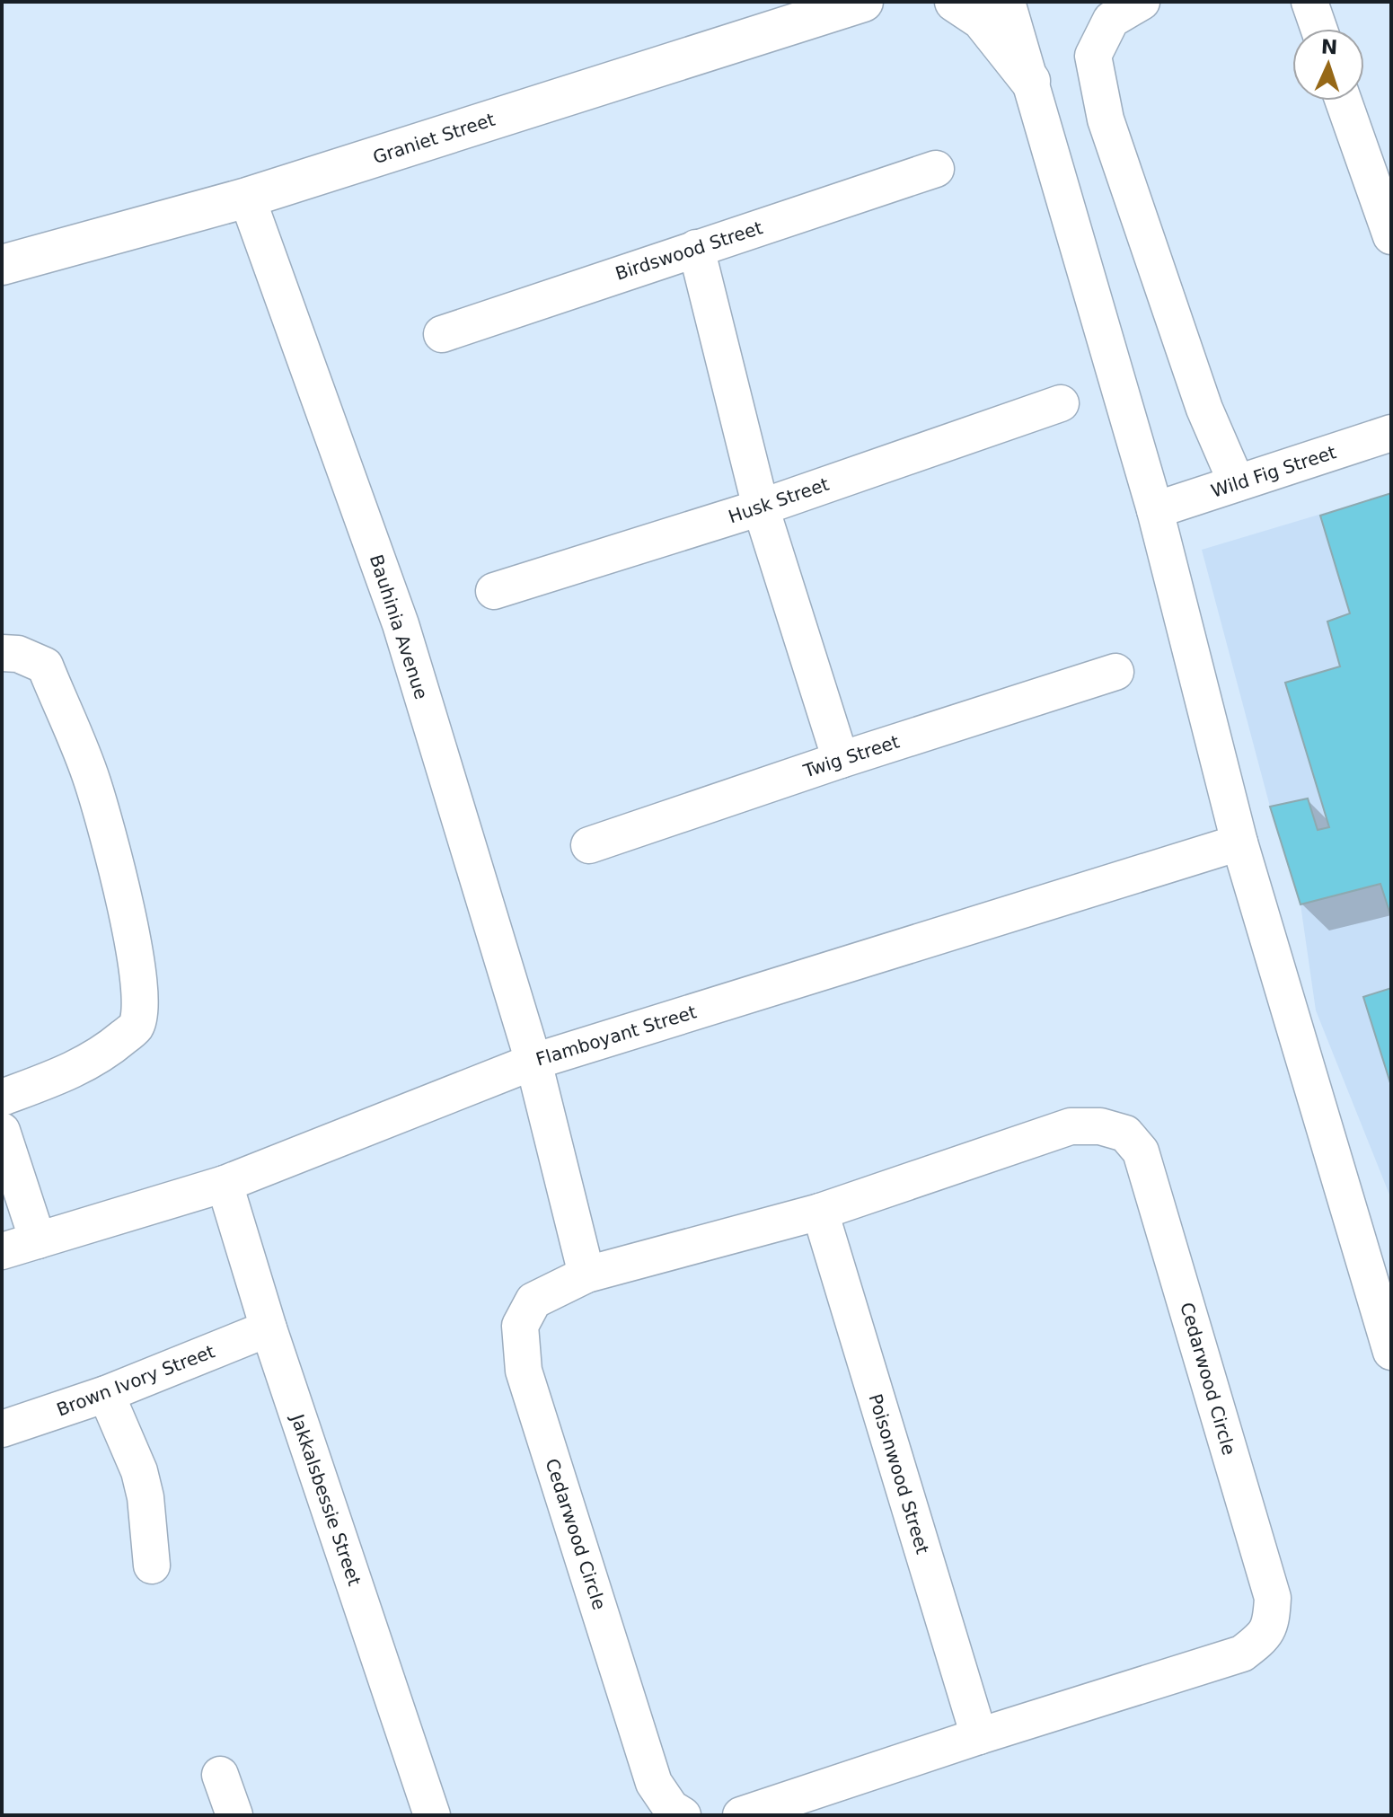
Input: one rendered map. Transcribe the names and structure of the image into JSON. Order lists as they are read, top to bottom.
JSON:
{
  "streets": {
    "street": [
      "Graniet Street",
      "Birdswood Street",
      "Wild Fig Street",
      "Husk Street",
      "Bauhinia Avenue",
      "Twig Street",
      "Flamboyant Street",
      "Cedarwood Circle",
      "Brown Ivory Street",
      "Poisonwood Street",
      "Jakkalsbessie Street"
    ]
  },
  "crossings": [
    ["Graniet Street", "Bauhinia Avenue"],
    ["Bauhinia Avenue", "Flamboyant Street"],
    ["Flamboyant Street", "Jakkalsbessie Street"],
    ["Cedarwood Circle", "Poisonwood Street"],
    ["Brown Ivory Street", "Jakkalsbessie Street"]
  ],
  "north": "top"
}
